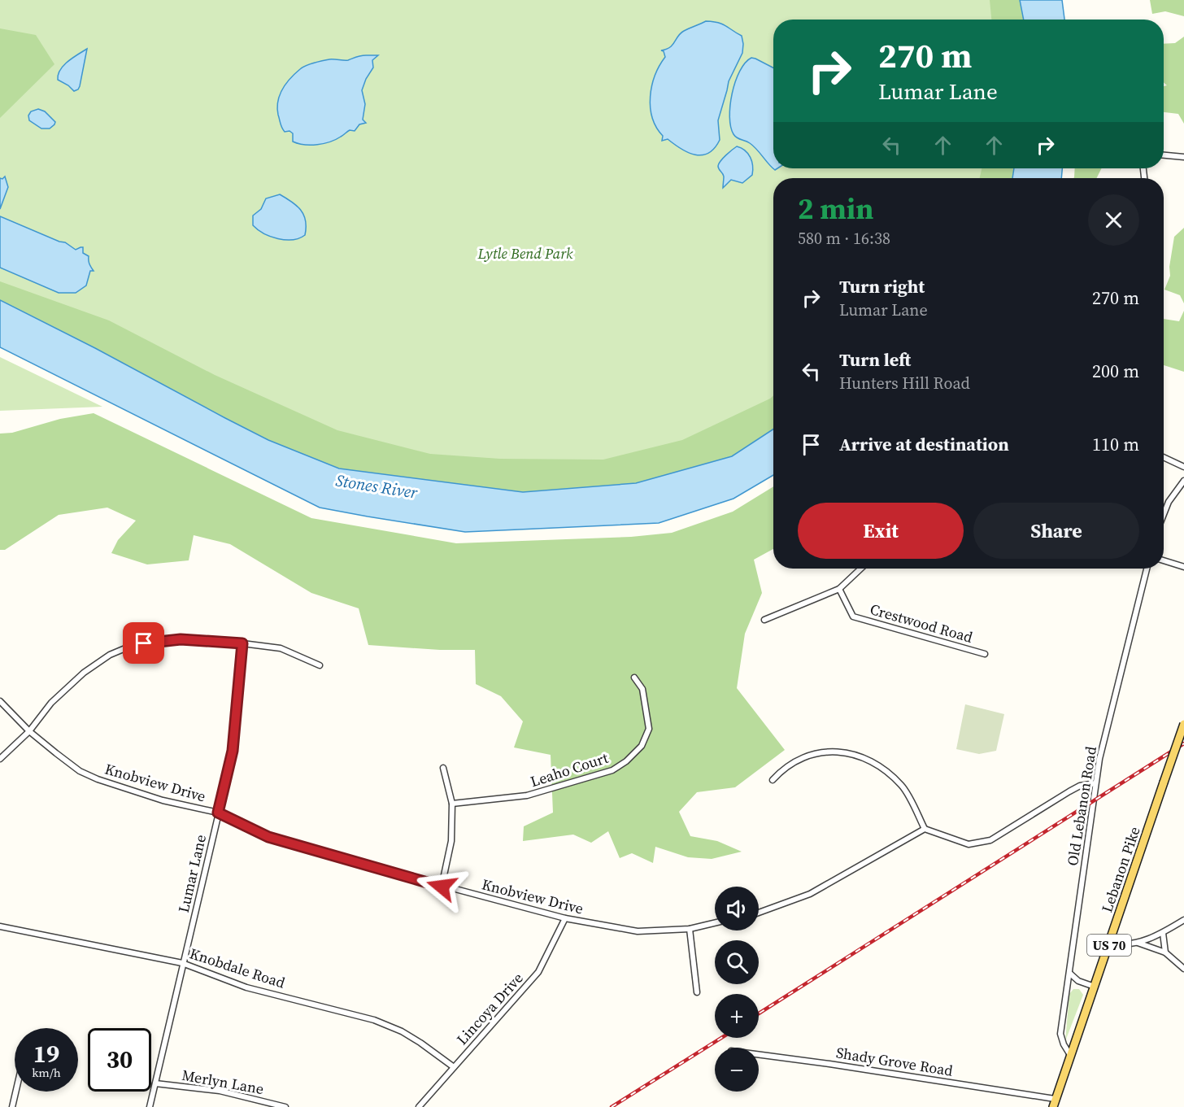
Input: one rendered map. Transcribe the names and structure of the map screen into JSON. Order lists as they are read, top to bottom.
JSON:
{
  "streets": {
    "main road": ["Lebanon Pike", "US 70"],
    "street": [
      "Crestwood Road",
      "Leaho Court",
      "Knobview Drive",
      "Old Lebanon Road",
      "Lumar Lane",
      "Knobdale Road",
      "Lincoya Drive",
      "Shady Grove Road",
      "Merlyn Lane"
    ]
  },
  "crossings": [
    ["Knobview Drive", "Lumar Lane"],
    ["Knobview Drive", "Lincoya Drive"],
    ["Old Lebanon Road", "Lebanon Pike"],
    ["Lebanon Pike", "Shady Grove Road"],
    ["Lumar Lane", "Knobdale Road"],
    ["Lumar Lane", "Merlyn Lane"],
    ["Knobdale Road", "Lincoya Drive"]
  ],
  "water": ["Stones River"],
  "parks": ["Lytle Bend Park"],
  "page": {
    "turn": ["270 m", "Lumar Lane"],
    "heading": ["2 min", "580 m · 16:38"],
    "list": [
      {
        "name": "Turn right",
        "note": "Lumar Lane",
        "value": "270 m"
      },
      {
        "name": "Turn left",
        "note": "Hunters Hill Road",
        "value": "200 m"
      },
      {
        "name": "Arrive at destination",
        "value": "110 m"
      }
    ],
    "buttons": ["Exit", "Share"],
    "map_buttons": ["+", "−"],
    "speed": "19 km/h",
    "limit": "30"
  }
}
